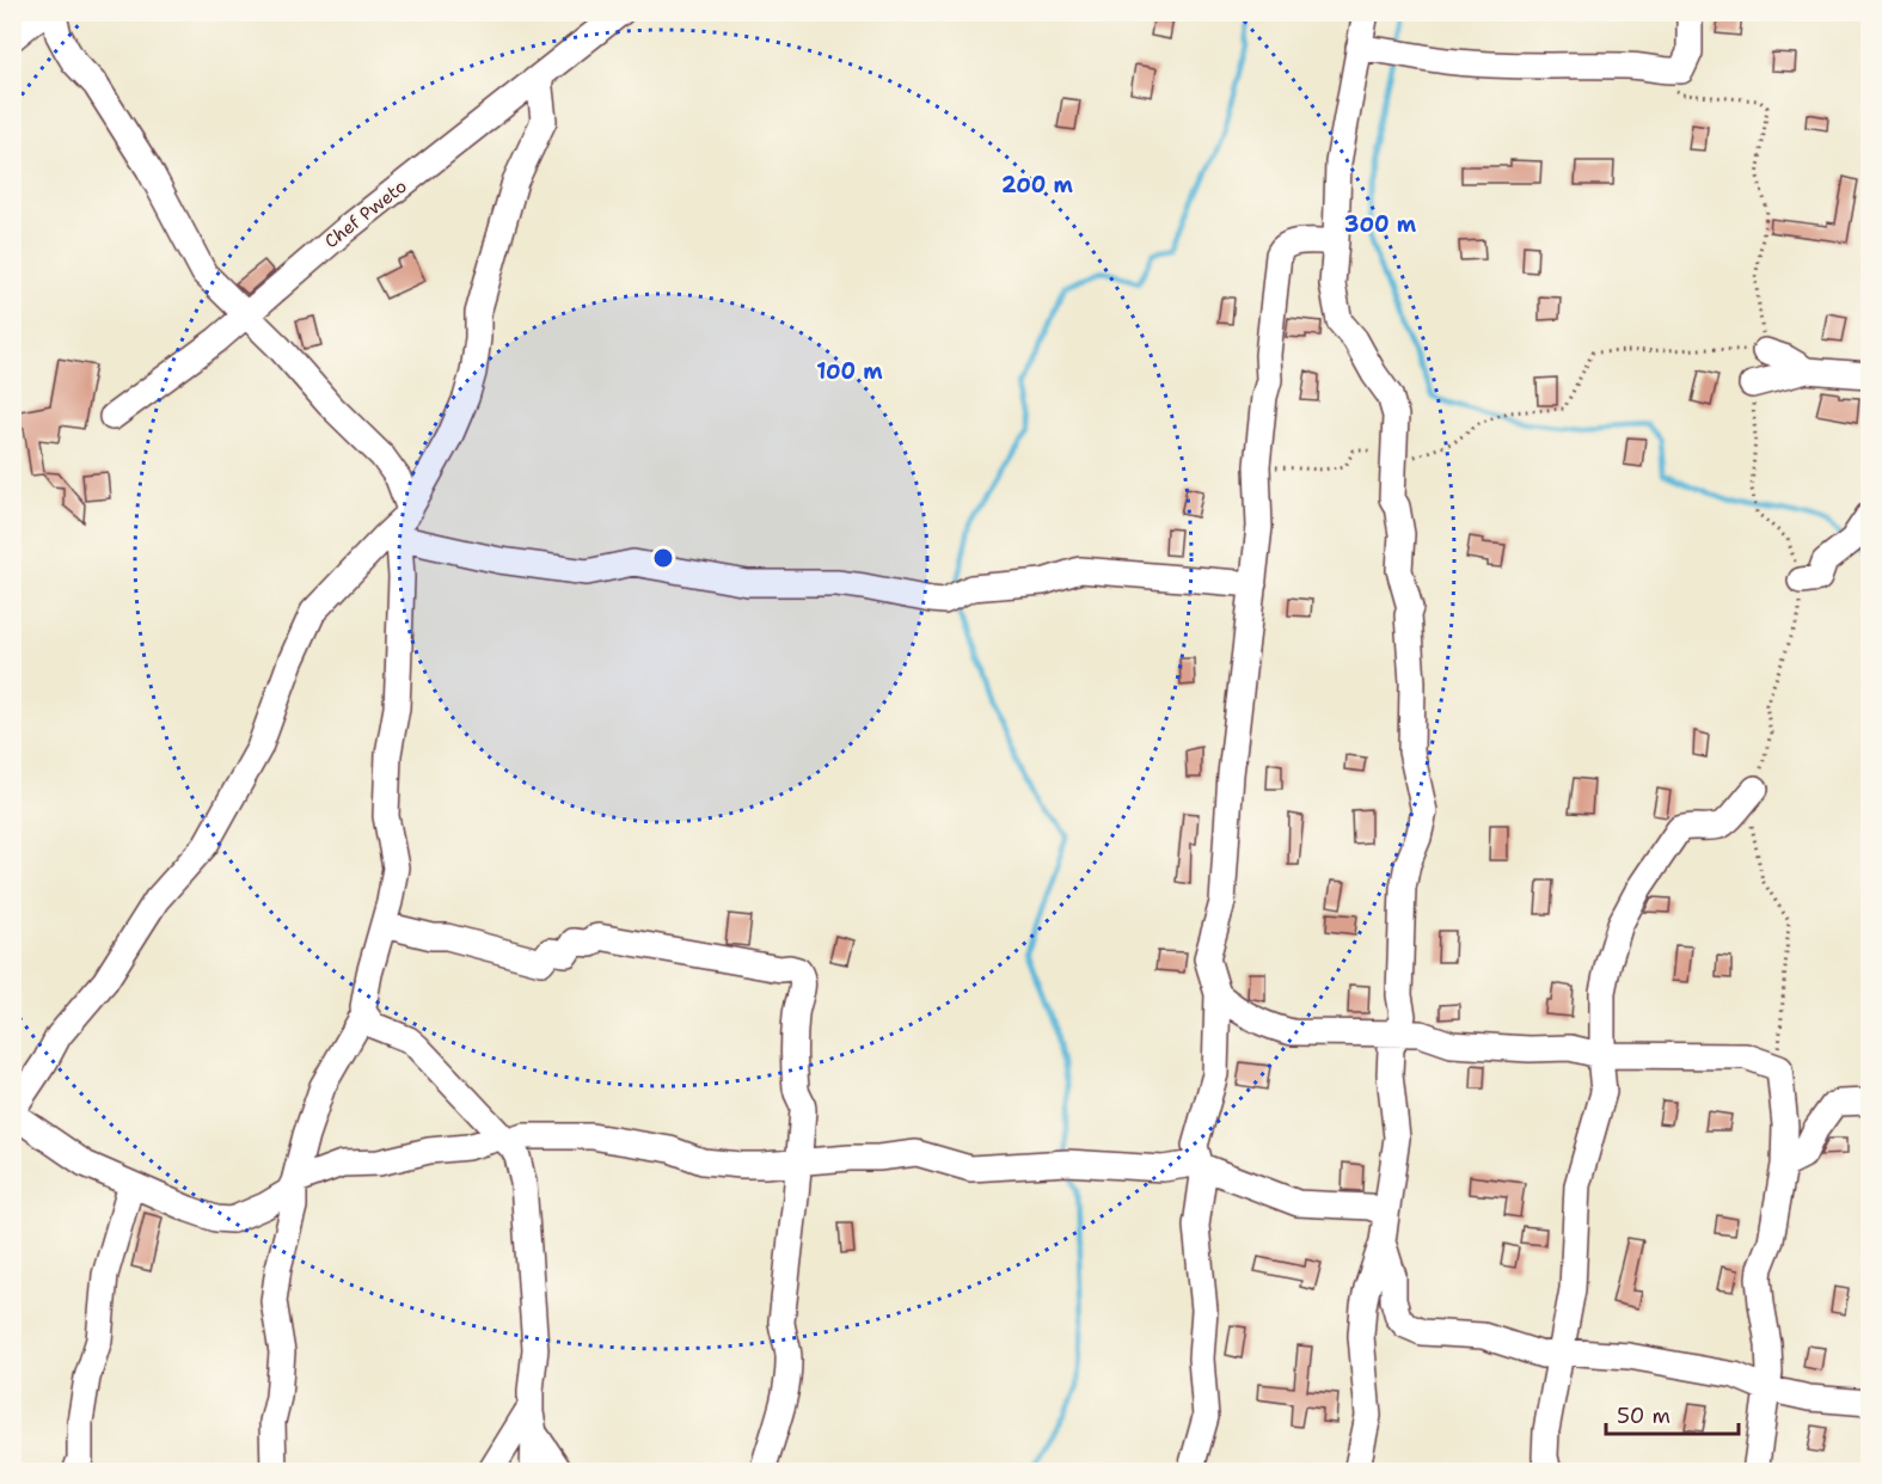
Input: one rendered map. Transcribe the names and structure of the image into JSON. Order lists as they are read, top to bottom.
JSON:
{
  "streets": {
    "street": ["Chef Pweto"]
  },
  "scale_bar": "50 m",
  "rings": ["200 m", "300 m", "100 m"]
}
